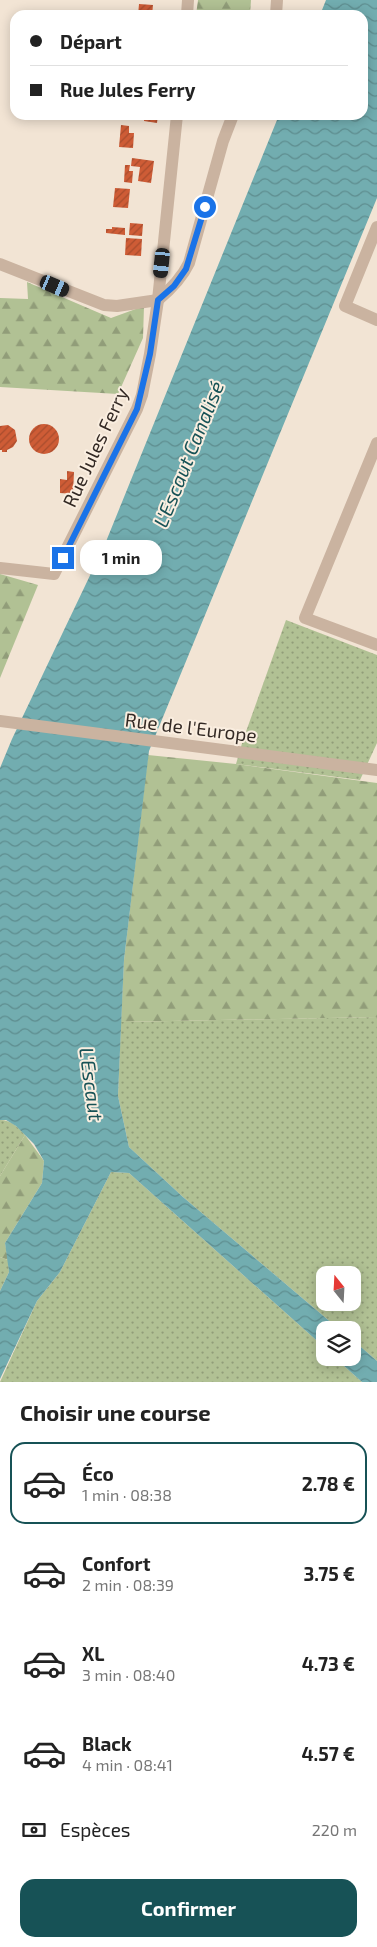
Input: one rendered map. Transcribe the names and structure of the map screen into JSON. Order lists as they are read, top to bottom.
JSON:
{
  "streets": {
    "street": ["Rue Jules Ferry", "Rue de l'Europe"]
  },
  "water": ["L'Escaut Canalisé", "L'Escaut"],
  "north": "top",
  "page": {
    "banner": ["Départ", "Rue Jules Ferry"],
    "bubble": "1 min",
    "heading": "Choisir une course",
    "list": [
      {
        "name": "Éco",
        "note": "1 min · 08:38",
        "value": "2.78 €"
      },
      {
        "name": "Confort",
        "note": "2 min · 08:39",
        "value": "3.75 €"
      },
      {
        "name": "XL",
        "note": "3 min · 08:40",
        "value": "4.73 €"
      },
      {
        "name": "Black",
        "note": "4 min · 08:41",
        "value": "4.57 €"
      }
    ],
    "pay": ["Espèces", "220 m"],
    "buttons": "Confirmer"
  }
}
